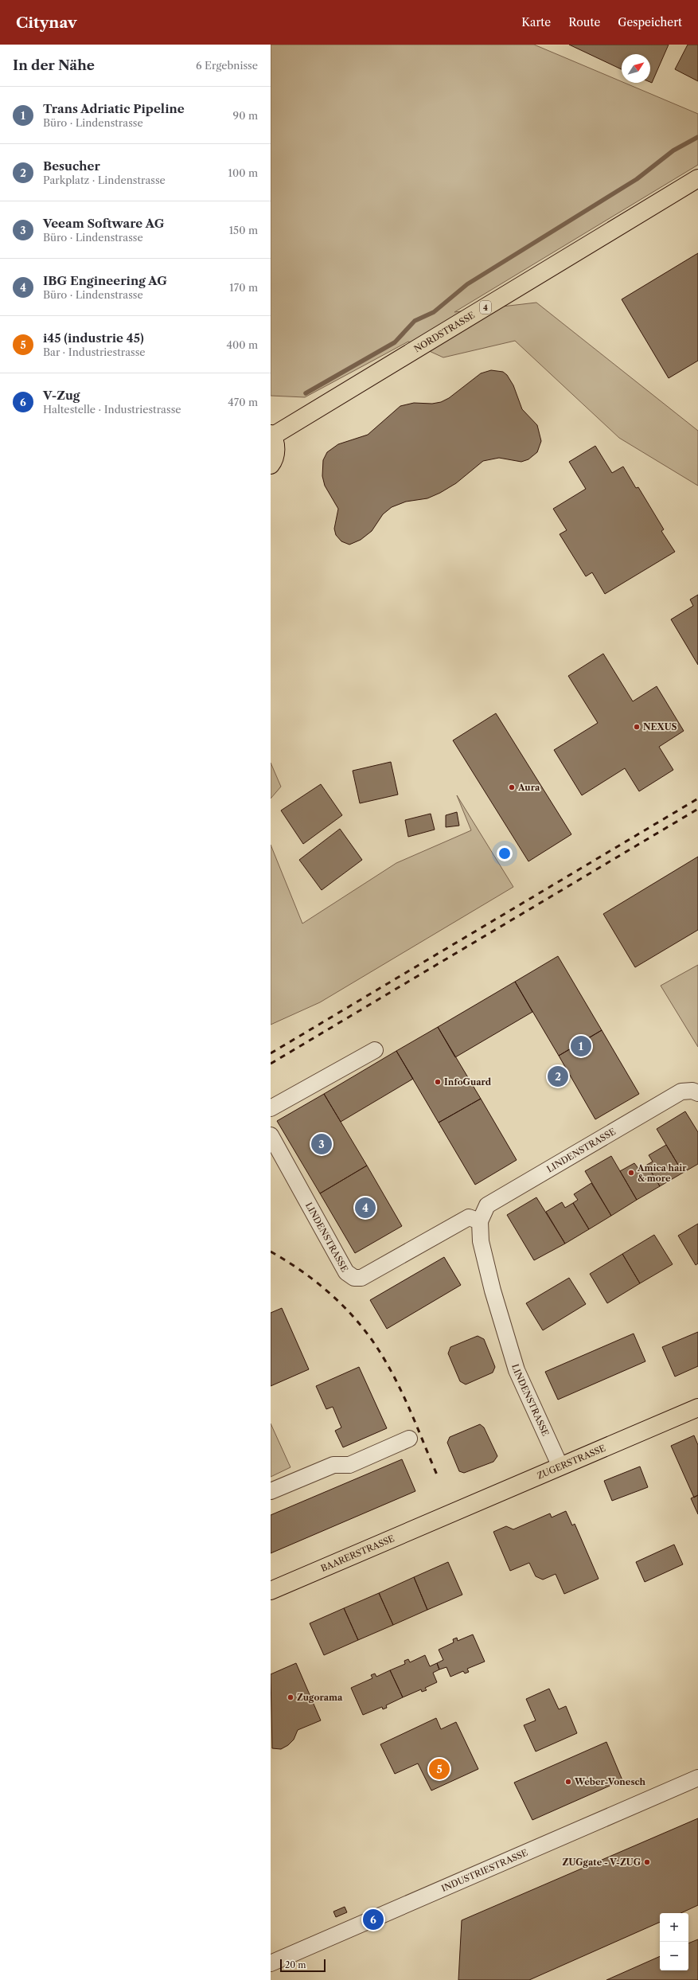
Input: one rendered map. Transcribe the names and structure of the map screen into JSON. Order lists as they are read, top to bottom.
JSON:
{
  "streets": {
    "main road": [
      "4",
      "NORDSTRASSE",
      "ZUGERSTRASSE",
      "BAARERSTRASSE"
    ],
    "street": ["LINDENSTRASSE", "INDUSTRIESTRASSE"]
  },
  "crossings": [
    ["LINDENSTRASSE", "ZUGERSTRASSE"],
    ["ZUGERSTRASSE", "BAARERSTRASSE"]
  ],
  "places": [
    "NEXUS",
    "Aura",
    "InfoGuard",
    "Amica hair & more",
    "Zugorama",
    "Weber-Vonesch",
    "ZUGgate - V-ZUG"
  ],
  "scale_bar": "20 m",
  "north": "top right",
  "page": {
    "header": "Citynav",
    "nav": ["Karte", "Route", "Gespeichert"],
    "heading": ["In der Nähe", "6 Ergebnisse"],
    "list": [
      {
        "mark": "1",
        "name": "Trans Adriatic Pipeline",
        "note": "Büro · Lindenstrasse",
        "value": "90 m"
      },
      {
        "mark": "2",
        "name": "Besucher",
        "note": "Parkplatz · Lindenstrasse",
        "value": "100 m"
      },
      {
        "mark": "3",
        "name": "Veeam Software AG",
        "note": "Büro · Lindenstrasse",
        "value": "150 m"
      },
      {
        "mark": "4",
        "name": "IBG Engineering AG",
        "note": "Büro · Lindenstrasse",
        "value": "170 m"
      },
      {
        "mark": "5",
        "name": "i45 (industrie 45)",
        "note": "Bar · Industriestrasse",
        "value": "400 m"
      },
      {
        "mark": "6",
        "name": "V-Zug",
        "note": "Haltestelle · Industriestrasse",
        "value": "470 m"
      }
    ],
    "pins": [
      "1",
      "2",
      "3",
      "4",
      "5",
      "6"
    ],
    "map_buttons": ["+", "−"],
    "scale": "20 m"
  }
}
